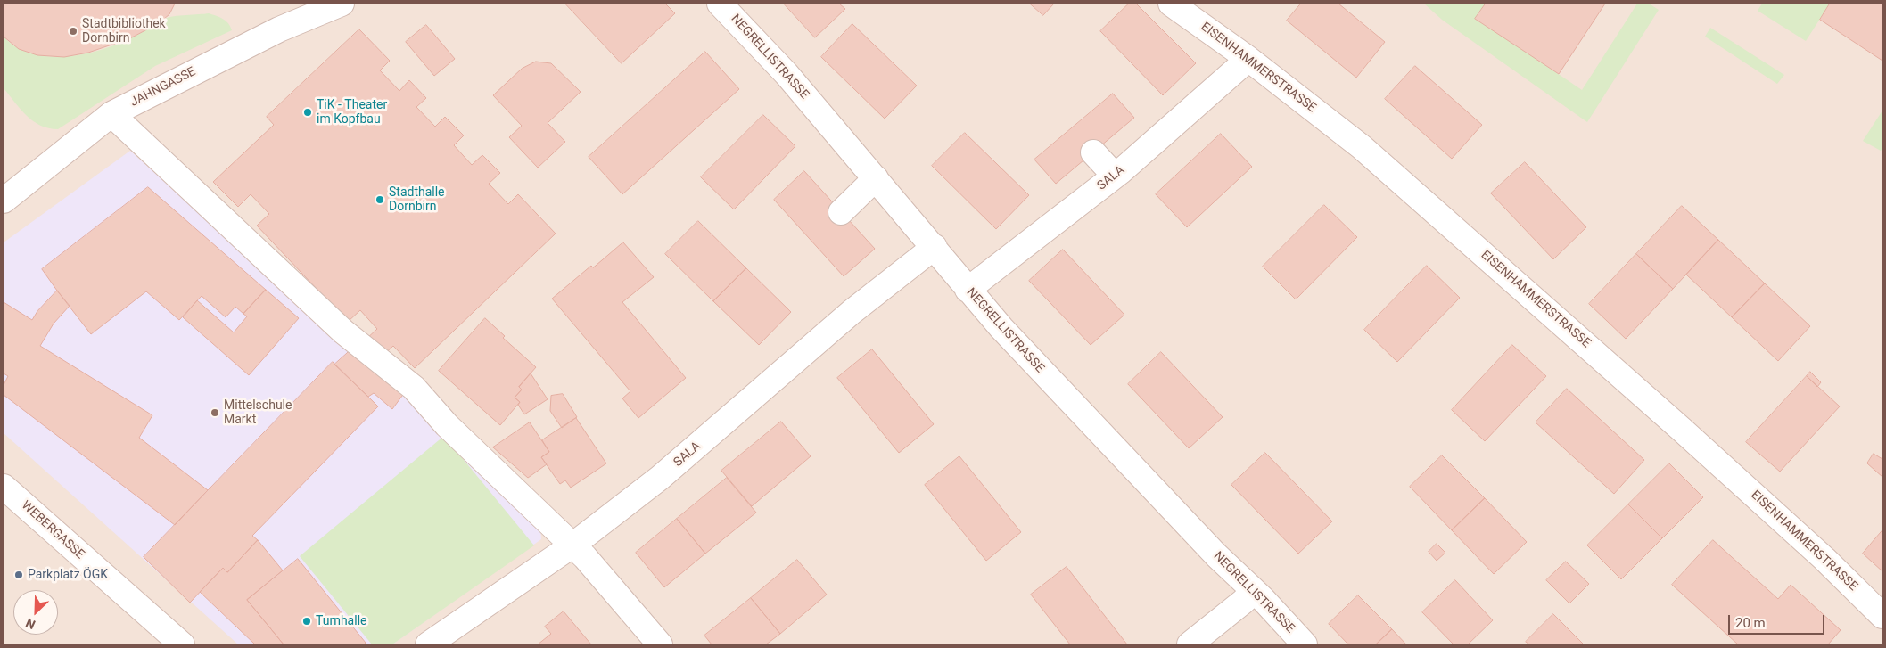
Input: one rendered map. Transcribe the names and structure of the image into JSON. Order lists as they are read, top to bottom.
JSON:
{
  "streets": {
    "street": [
      "NEGRELLISTRASSE",
      "EISENHAMMERSTRASSE",
      "JAHNGASSE",
      "SALA",
      "WEBERGASSE"
    ]
  },
  "crossings": [
    ["NEGRELLISTRASSE", "SALA"],
    ["EISENHAMMERSTRASSE", "SALA"]
  ],
  "places": [
    "Stadtbibliothek Dornbirn",
    "TiK - Theater im Kopfbau",
    "Stadthalle Dornbirn",
    "Mittelschule Markt",
    "Parkplatz ÖGK",
    "Turnhalle"
  ],
  "scale_bar": "20 m",
  "north": "bottom left"
}
